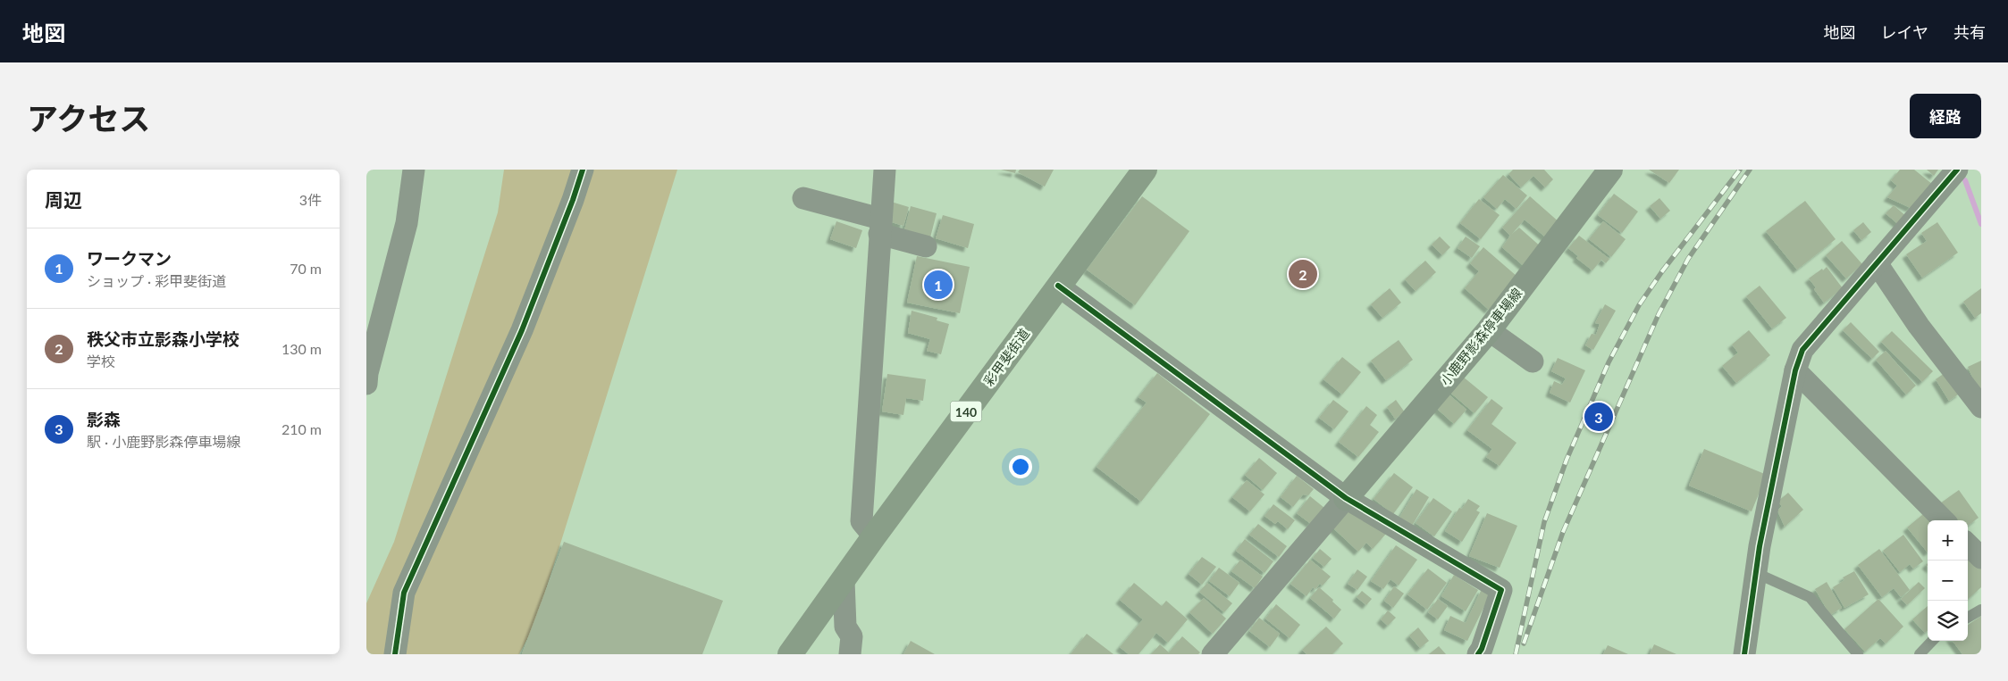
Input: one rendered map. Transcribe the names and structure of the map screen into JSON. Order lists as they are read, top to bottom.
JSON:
{
  "streets": {
    "highway": ["彩甲斐街道", "140"],
    "main road": ["小鹿野影森停車場線"]
  },
  "page": {
    "header": "地図",
    "nav": ["地図", "レイヤ", "共有"],
    "title": "アクセス",
    "buttons": "経路",
    "heading": ["周辺", "3件"],
    "list": [
      {
        "mark": "1",
        "name": "ワークマン",
        "note": "ショップ · 彩甲斐街道",
        "value": "70 m"
      },
      {
        "mark": "2",
        "name": "秩父市立影森小学校",
        "note": "学校",
        "value": "130 m"
      },
      {
        "mark": "3",
        "name": "影森",
        "note": "駅 · 小鹿野影森停車場線",
        "value": "210 m"
      }
    ],
    "pins": ["2", "1", "3"],
    "map_buttons": ["+", "−"]
  }
}
